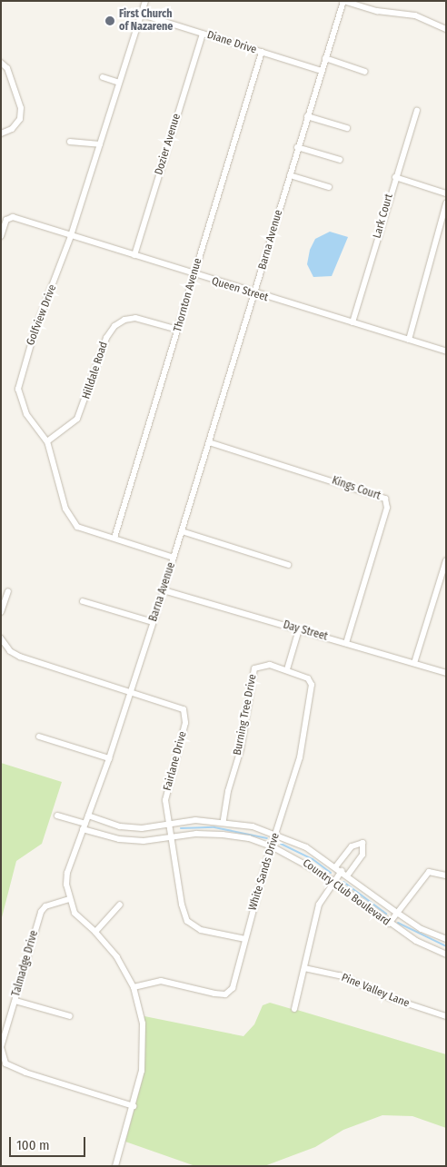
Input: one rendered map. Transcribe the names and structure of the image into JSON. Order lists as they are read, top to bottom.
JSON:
{
  "streets": {
    "street": [
      "Diane Drive",
      "Dozier Avenue",
      "Lark Court",
      "Barna Avenue",
      "Queen Street",
      "Thornton Avenue",
      "Golfview Drive",
      "Hilldale Road",
      "Kings Court",
      "Day Street",
      "Burning Tree Drive",
      "Fairlane Drive",
      "White Sands Drive",
      "Country Club Boulevard",
      "Talmadge Drive",
      "Pine Valley Lane"
    ]
  },
  "crossings": [
    ["Diane Drive", "Dozier Avenue"],
    ["Diane Drive", "Barna Avenue"],
    ["Diane Drive", "Thornton Avenue"],
    ["Diane Drive", "Golfview Drive"],
    ["Dozier Avenue", "Queen Street"],
    ["Lark Court", "Queen Street"],
    ["Barna Avenue", "Queen Street"],
    ["Barna Avenue", "Golfview Drive"],
    ["Barna Avenue", "Kings Court"],
    ["Barna Avenue", "Day Street"],
    ["Barna Avenue", "Fairlane Drive"],
    ["Barna Avenue", "White Sands Drive"],
    ["Barna Avenue", "Country Club Boulevard"],
    ["Barna Avenue", "Talmadge Drive"],
    ["Queen Street", "Thornton Avenue"],
    ["Queen Street", "Golfview Drive"],
    ["Thornton Avenue", "Golfview Drive"],
    ["Thornton Avenue", "Hilldale Road"],
    ["Golfview Drive", "Hilldale Road"],
    ["Kings Court", "Day Street"],
    ["Burning Tree Drive", "White Sands Drive"],
    ["Burning Tree Drive", "Country Club Boulevard"],
    ["Fairlane Drive", "White Sands Drive"],
    ["Fairlane Drive", "Country Club Boulevard"],
    ["White Sands Drive", "Country Club Boulevard"]
  ],
  "places": ["First Church of Nazarene"],
  "scale_bar": "100 m"
}
